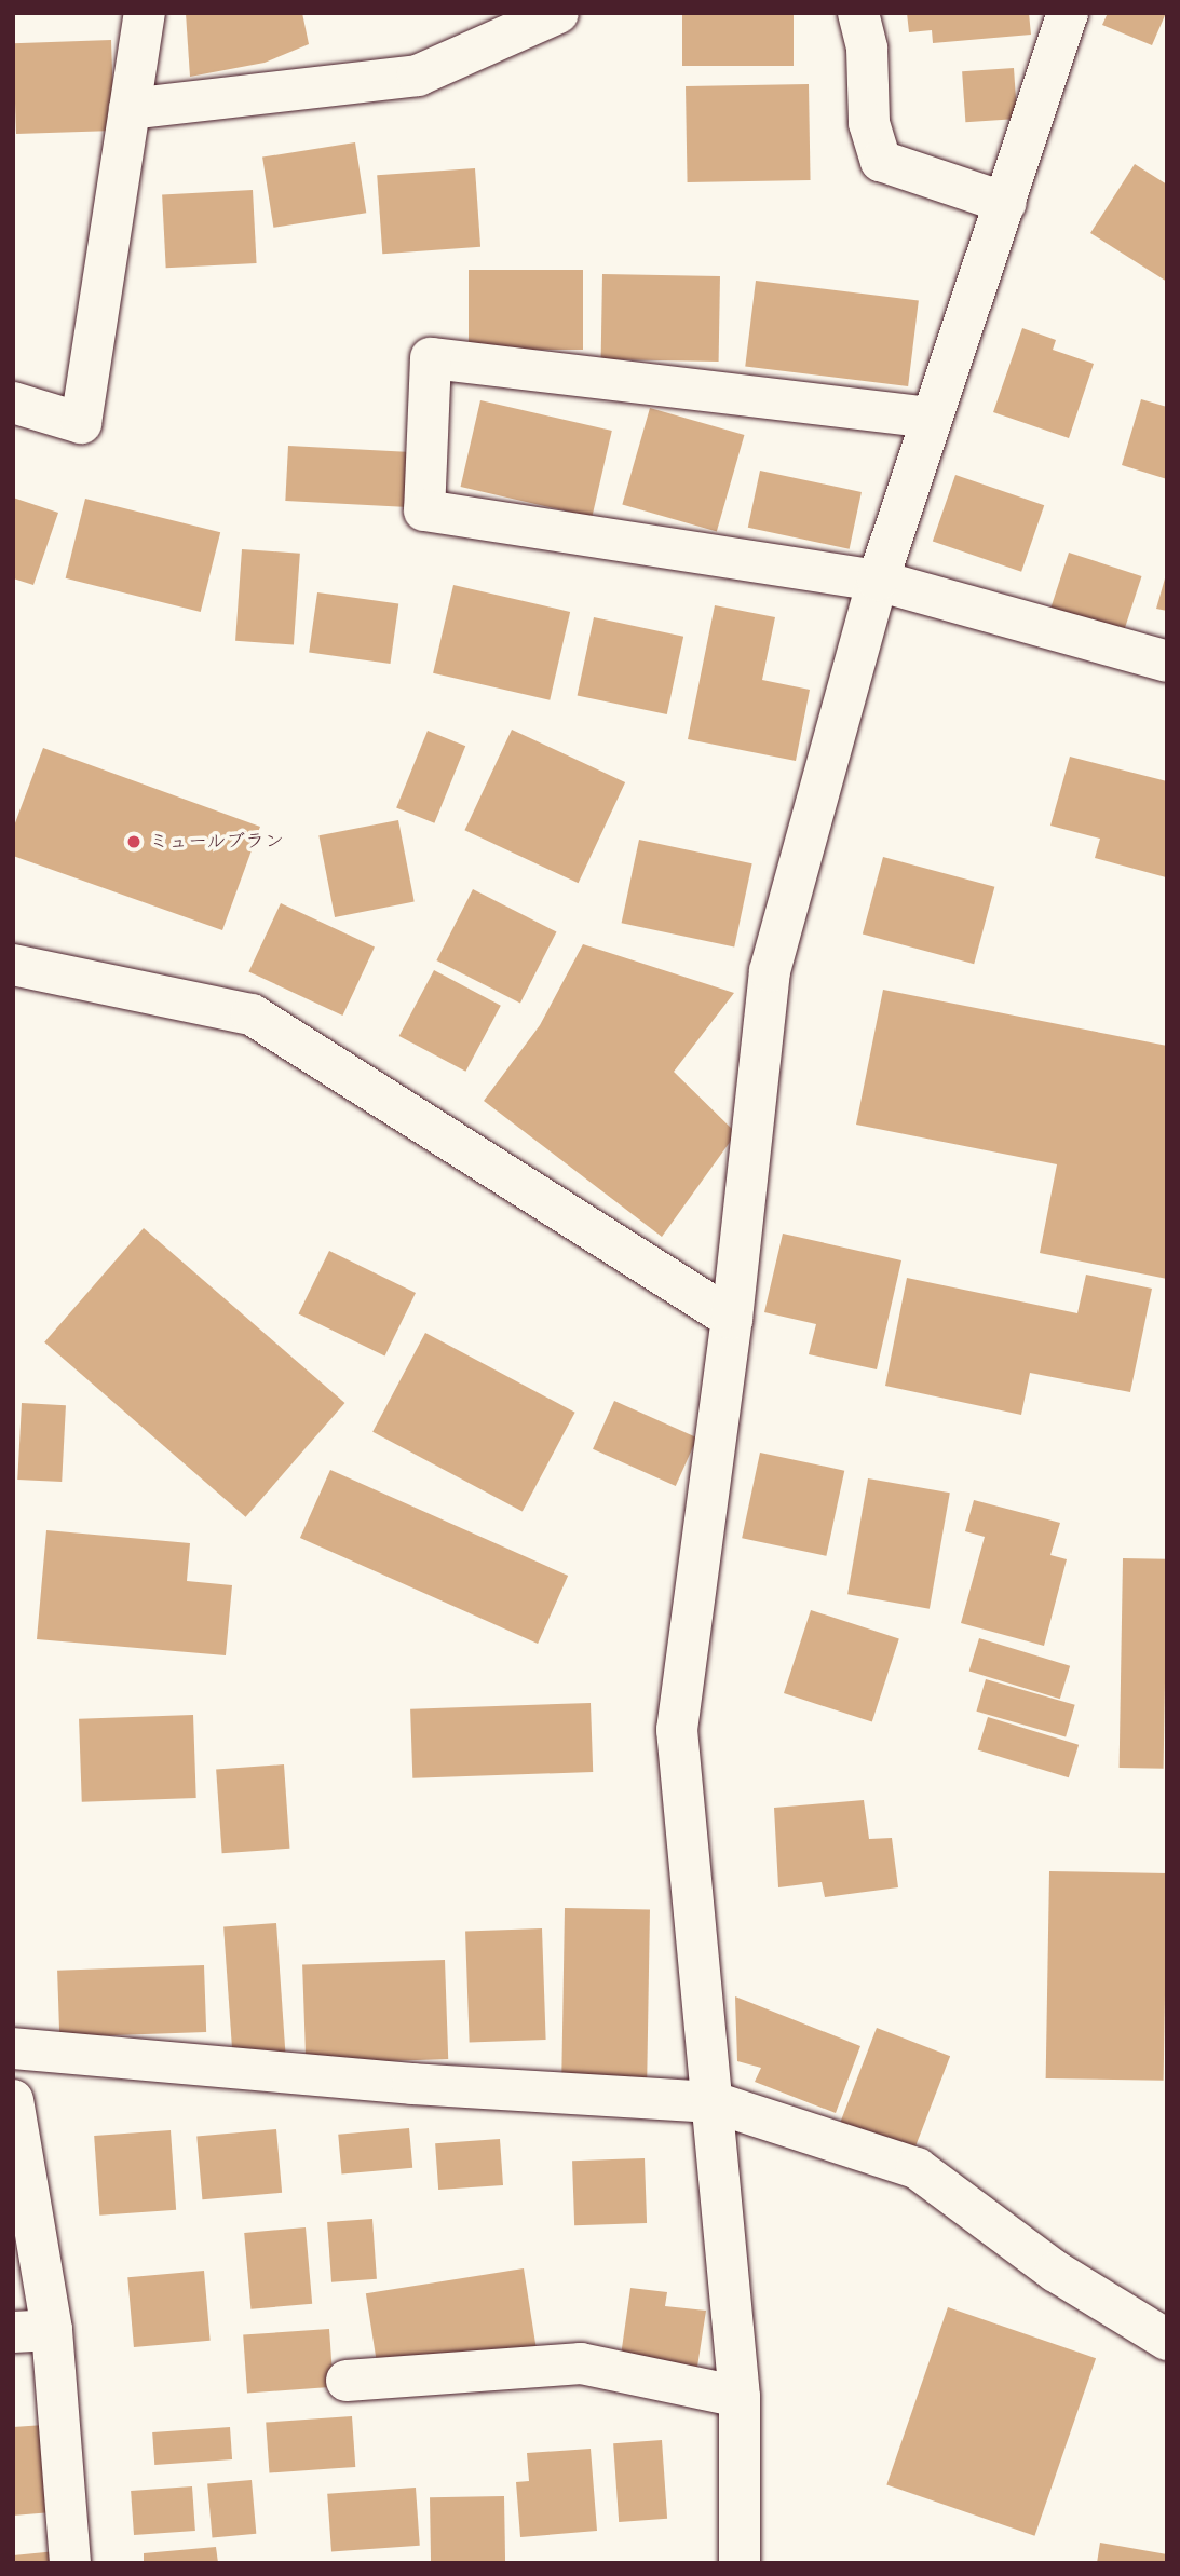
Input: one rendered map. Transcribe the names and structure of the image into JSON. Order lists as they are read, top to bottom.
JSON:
{
  "places": ["ミュールブラン"]
}
